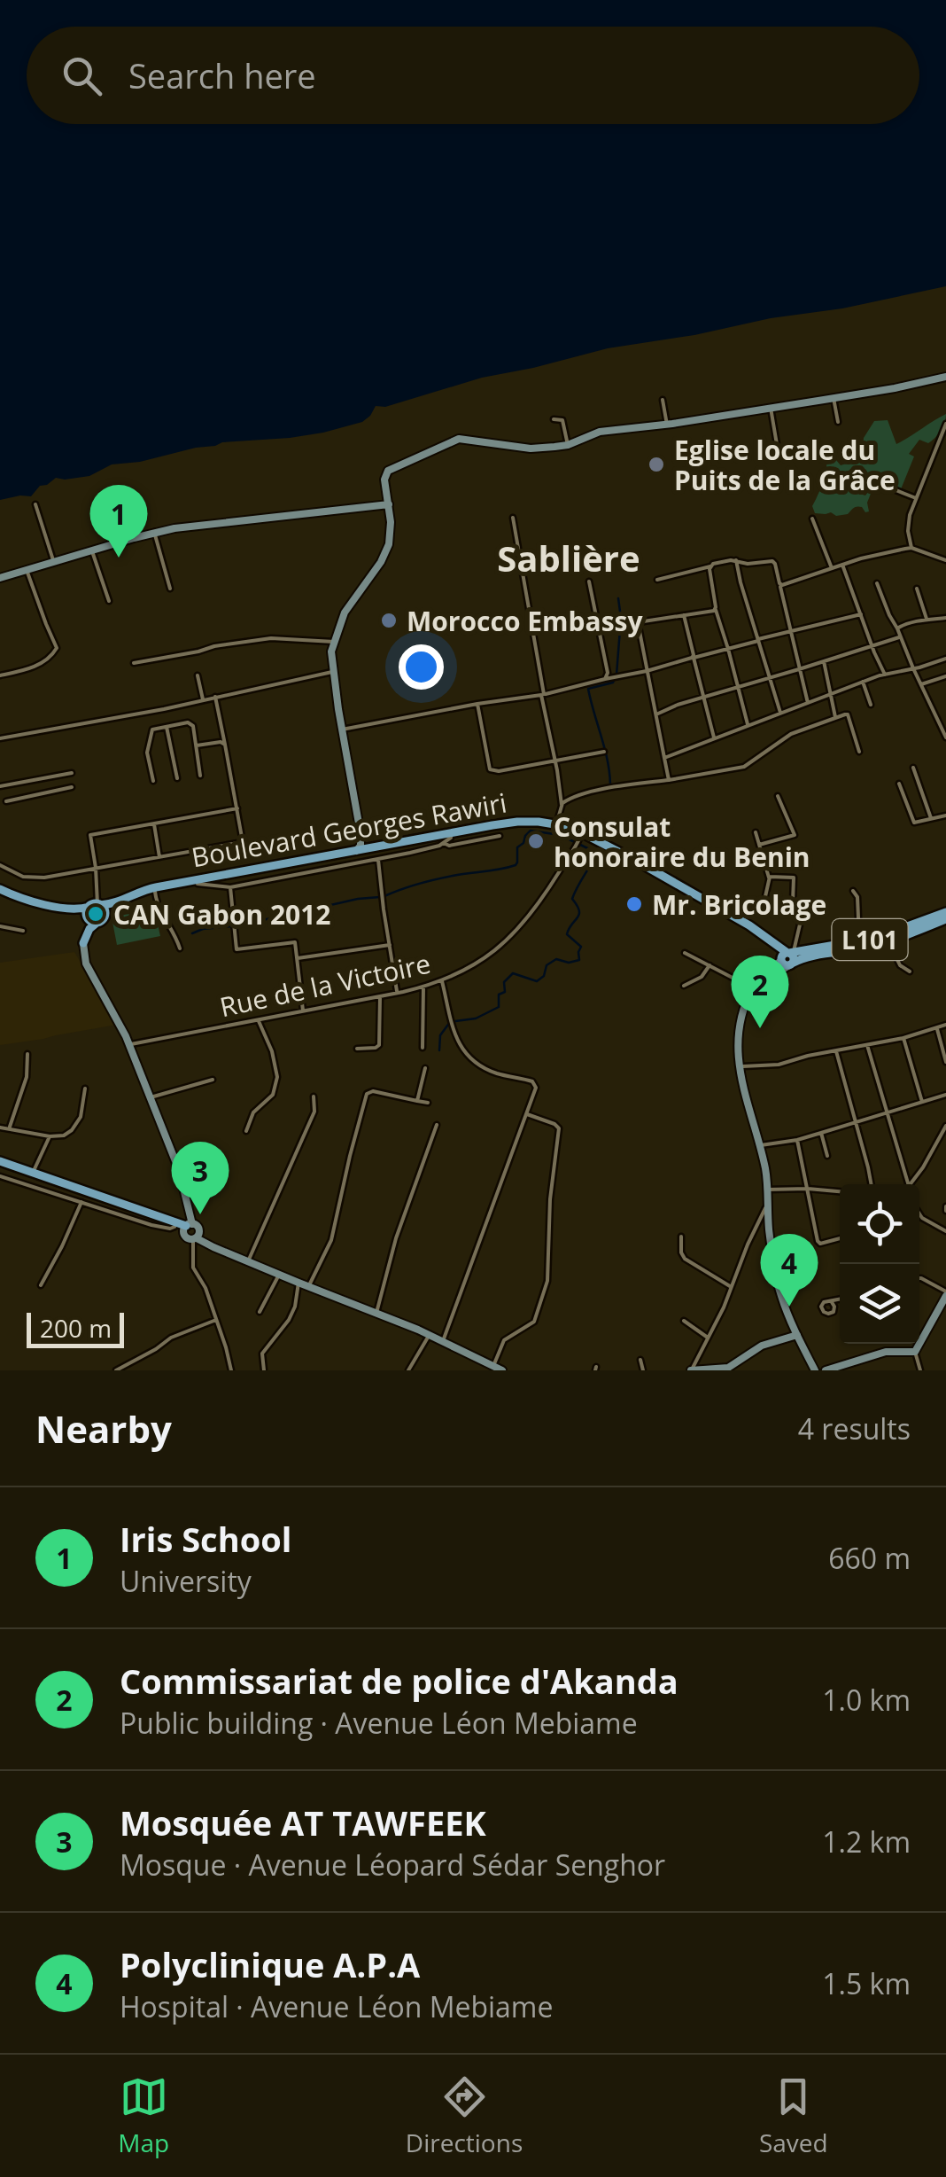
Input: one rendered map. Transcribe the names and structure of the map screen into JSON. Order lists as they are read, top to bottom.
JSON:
{
  "streets": {
    "main road": ["Boulevard Georges Rawiri", "L101"],
    "street": ["Rue de la Victoire"]
  },
  "crossings": [
    ["Boulevard Georges Rawiri", "L101"],
    ["Boulevard Georges Rawiri", "Rue de la Victoire"]
  ],
  "districts": ["Sablière"],
  "places": [
    "Eglise locale du Puits de la Grâce",
    "Morocco Embassy",
    "Consulat honoraire du Benin",
    "Mr. Bricolage",
    "CAN Gabon 2012"
  ],
  "scale_bar": "200 m",
  "page": {
    "search": "Search here",
    "pins": [
      "1",
      "2",
      "3",
      "4"
    ],
    "scale": "200 m",
    "heading": ["Nearby", "4 results"],
    "list": [
      {
        "mark": "1",
        "name": "Iris School",
        "note": "University",
        "value": "660 m"
      },
      {
        "mark": "2",
        "name": "Commissariat de police d'Akanda",
        "note": "Public building · Avenue Léon Mebiame",
        "value": "1.0 km"
      },
      {
        "mark": "3",
        "name": "Mosquée AT TAWFEEK",
        "note": "Mosque · Avenue Léopard Sédar Senghor",
        "value": "1.2 km"
      },
      {
        "mark": "4",
        "name": "Polyclinique A.P.A",
        "note": "Hospital · Avenue Léon Mebiame",
        "value": "1.5 km"
      }
    ],
    "nav": ["Map", "Directions", "Saved"]
  }
}
